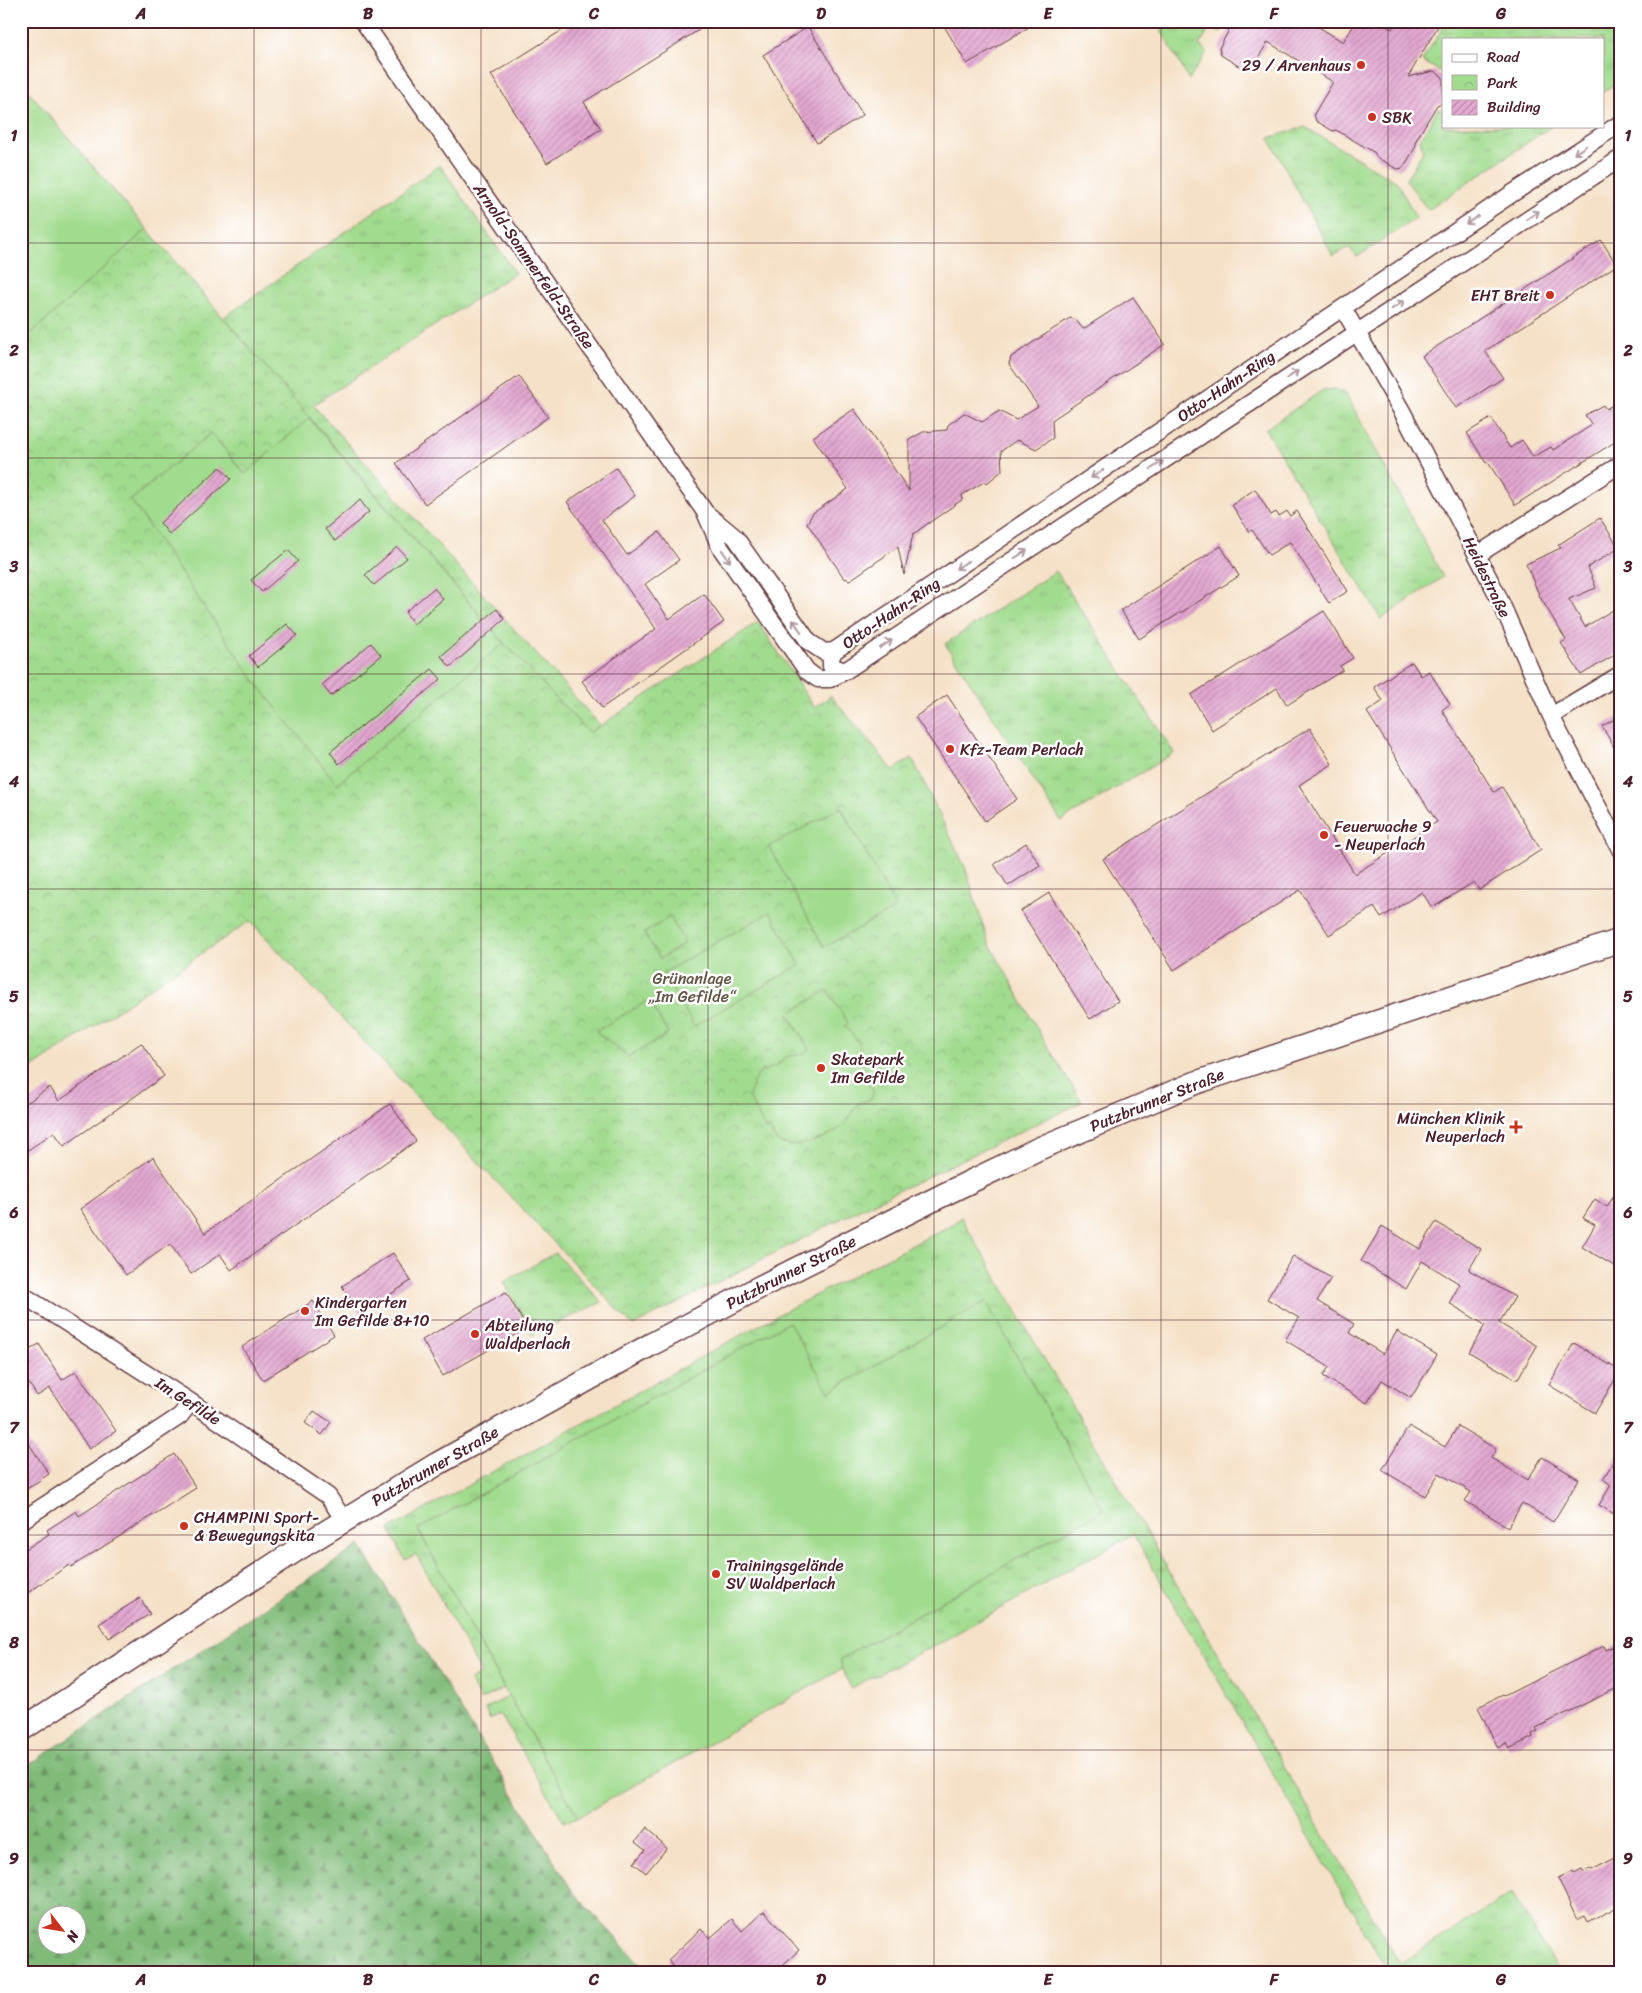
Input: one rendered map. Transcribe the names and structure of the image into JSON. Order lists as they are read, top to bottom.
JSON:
{
  "streets": {
    "main road": ["Putzbrunner Straße"],
    "street": [
      "Arnold-Sommerfeld-Straße",
      "Otto-Hahn-Ring",
      "Heidestraße",
      "Im Gefilde"
    ]
  },
  "crossings": [
    ["Arnold-Sommerfeld-Straße", "Otto-Hahn-Ring"],
    ["Otto-Hahn-Ring", "Heidestraße"],
    ["Putzbrunner Straße", "Im Gefilde"]
  ],
  "parks": ["Grünanlage „Im Gefilde“"],
  "places": {
    "other": [
      "29 / Arvenhaus",
      "SBK",
      "EHT Breit",
      "Kfz-Team Perlach",
      "Feuerwache 9 - Neuperlach",
      "Skatepark Im Gefilde",
      "Kindergarten Im Gefilde 8+10",
      "Abteilung Waldperlach",
      "CHAMPINI Sport- & Bewegungskita",
      "Trainingsgelände SV Waldperlach"
    ],
    "health": ["München Klinik Neuperlach"]
  },
  "legend": ["Road", "Park", "Building"],
  "north": "bottom right",
  "grid": {
    "columns": [
      "A",
      "B",
      "C",
      "D",
      "E",
      "F",
      "G"
    ],
    "rows": [
      "1",
      "2",
      "3",
      "4",
      "5",
      "6",
      "7",
      "8",
      "9"
    ]
  }
}
